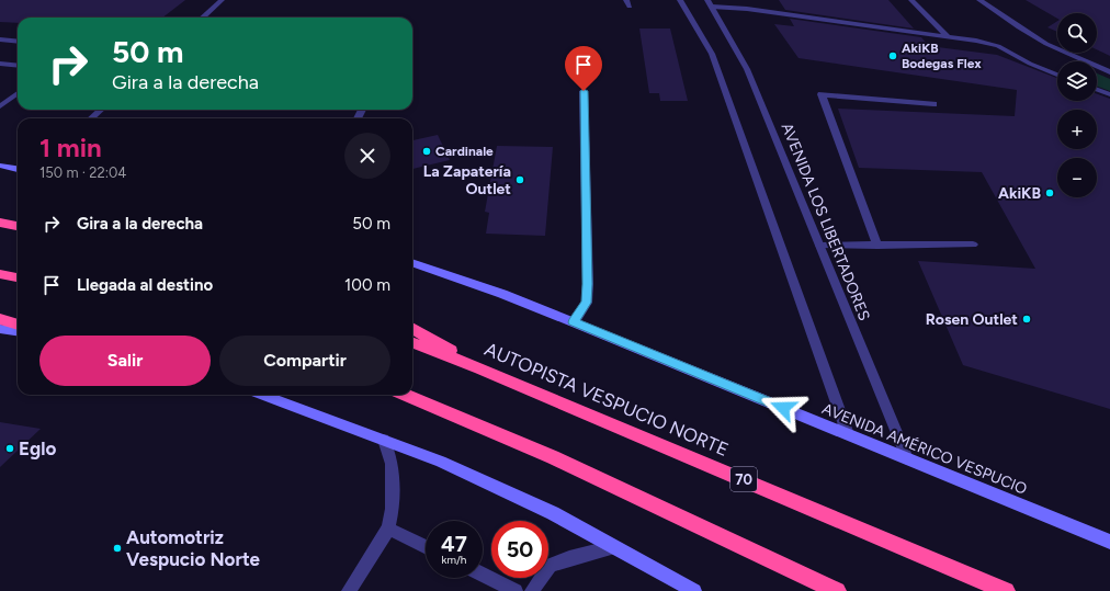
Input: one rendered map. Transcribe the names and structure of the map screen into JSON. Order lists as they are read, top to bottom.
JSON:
{
  "streets": {
    "highway": ["AUTOPISTA VESPUCIO NORTE", "70"],
    "main road": ["AVENIDA AMÉRICO VESPUCIO"],
    "street": ["AVENIDA LOS LIBERTADORES"]
  },
  "crossings": [
    ["AVENIDA LOS LIBERTADORES", "AVENIDA AMÉRICO VESPUCIO"]
  ],
  "places": [
    "AkiKB Bodegas Flex",
    "Cardinale",
    "La Zapatería Outlet",
    "AkiKB",
    "Rosen Outlet",
    "Eglo",
    "Automotriz Vespucio Norte"
  ],
  "page": {
    "map_buttons": ["+", "−"],
    "turn": ["50 m", "Gira a la derecha"],
    "heading": ["1 min", "150 m · 22:04"],
    "list": [
      {
        "name": "Gira a la derecha",
        "value": "50 m"
      },
      {
        "name": "Llegada al destino",
        "value": "100 m"
      }
    ],
    "buttons": ["Salir", "Compartir"],
    "speed": "47 km/h",
    "limit": "50"
  }
}
